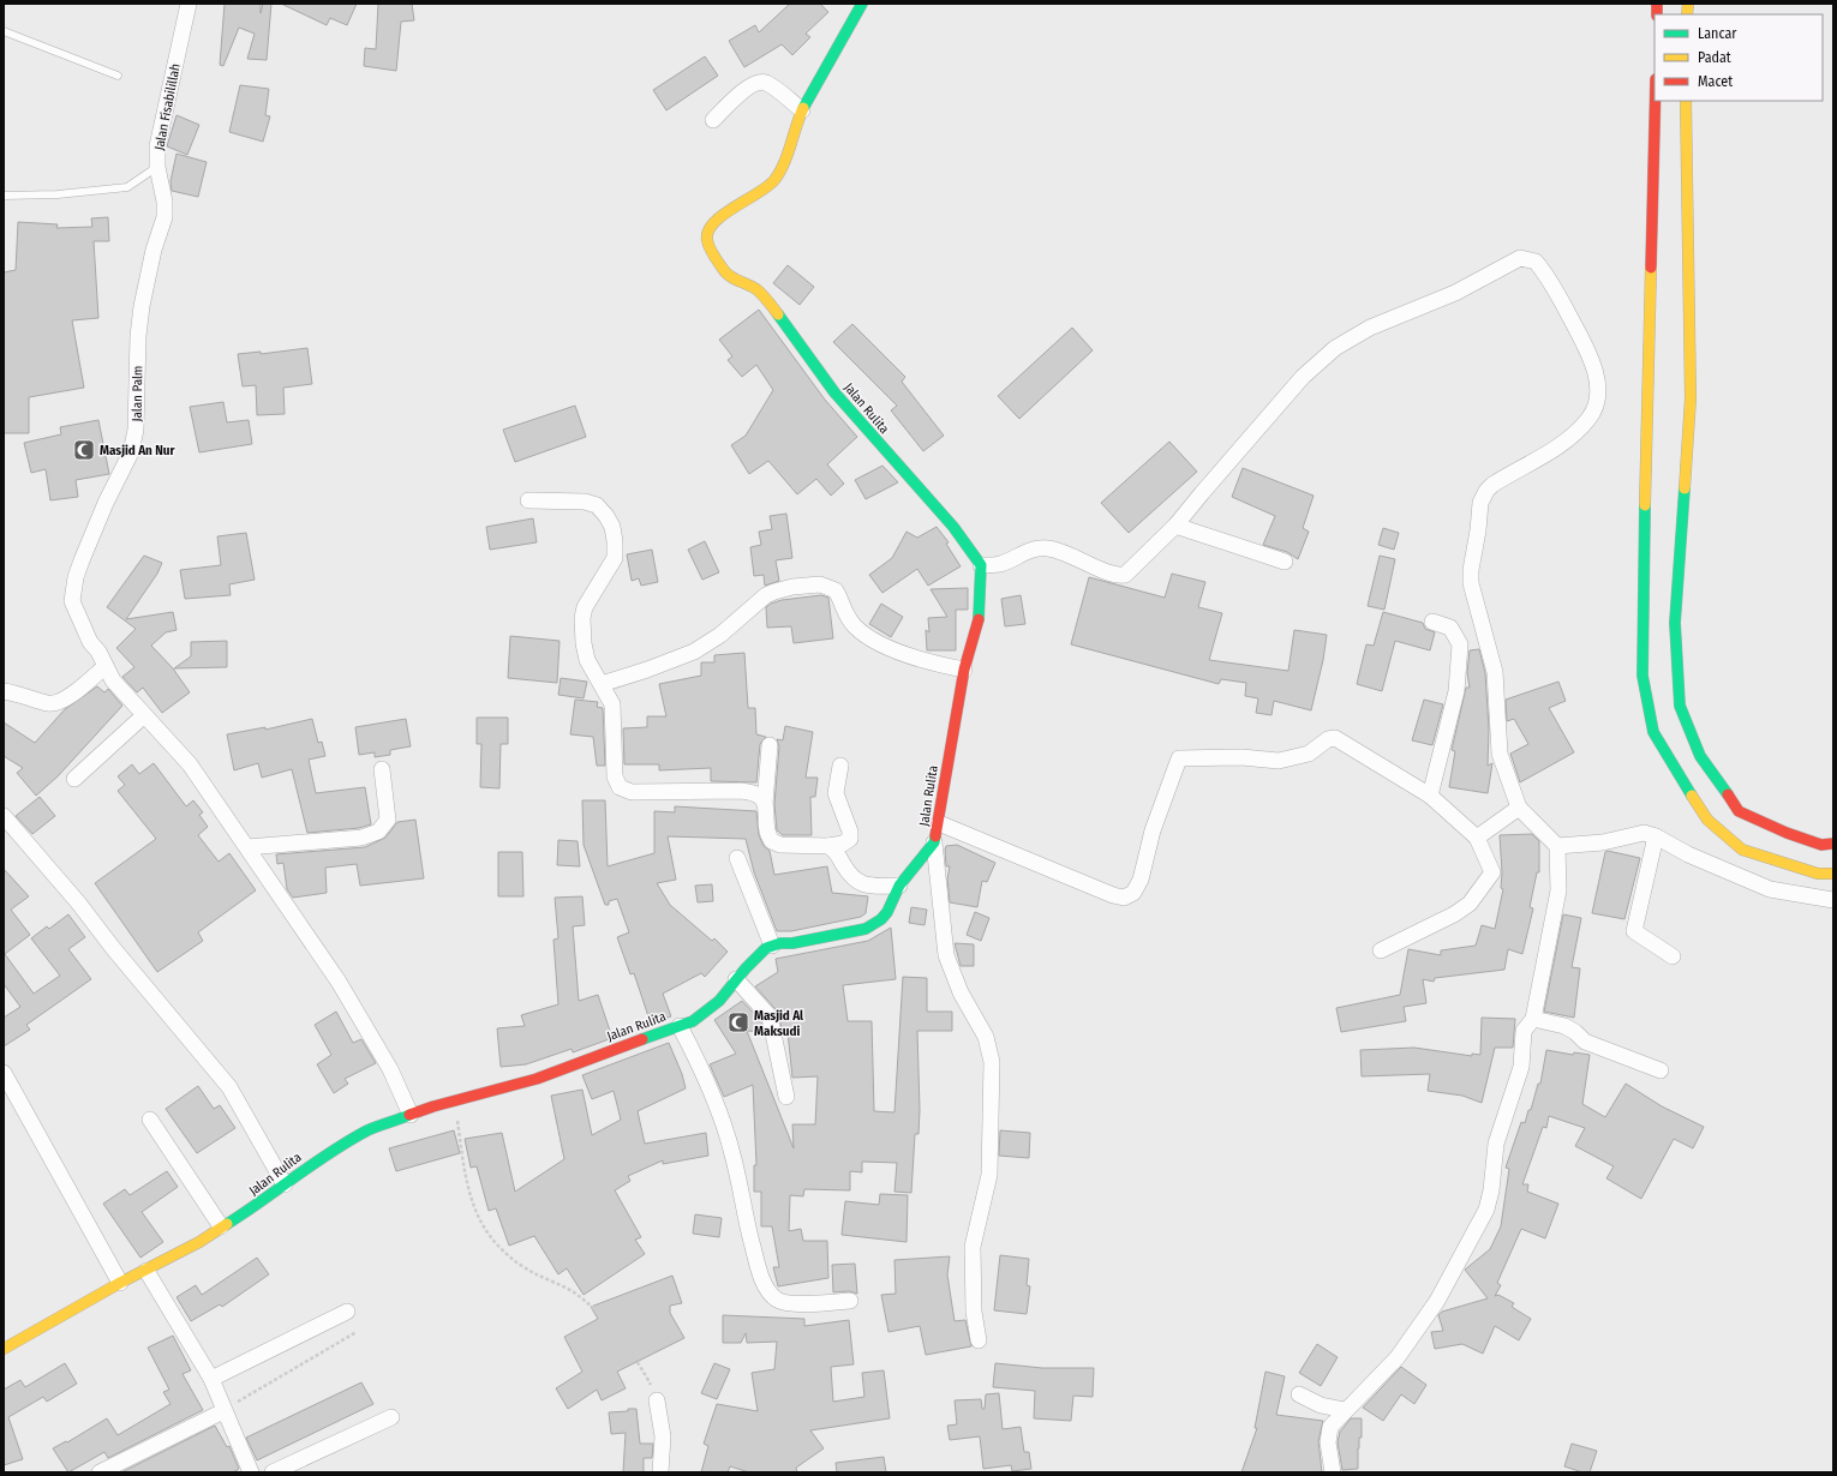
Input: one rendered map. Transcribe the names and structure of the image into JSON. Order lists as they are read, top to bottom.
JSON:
{
  "streets": {
    "main road": ["Jalan Rulita"],
    "street": ["Jalan Fisabilillah", "Jalan Palm"]
  },
  "crossings": [
    ["Jalan Fisabilillah", "Jalan Palm"]
  ],
  "places": {
    "mosque": ["Masjid An Nur", "Masjid Al Maksudi"]
  },
  "legend": ["Lancar", "Padat", "Macet"]
}
